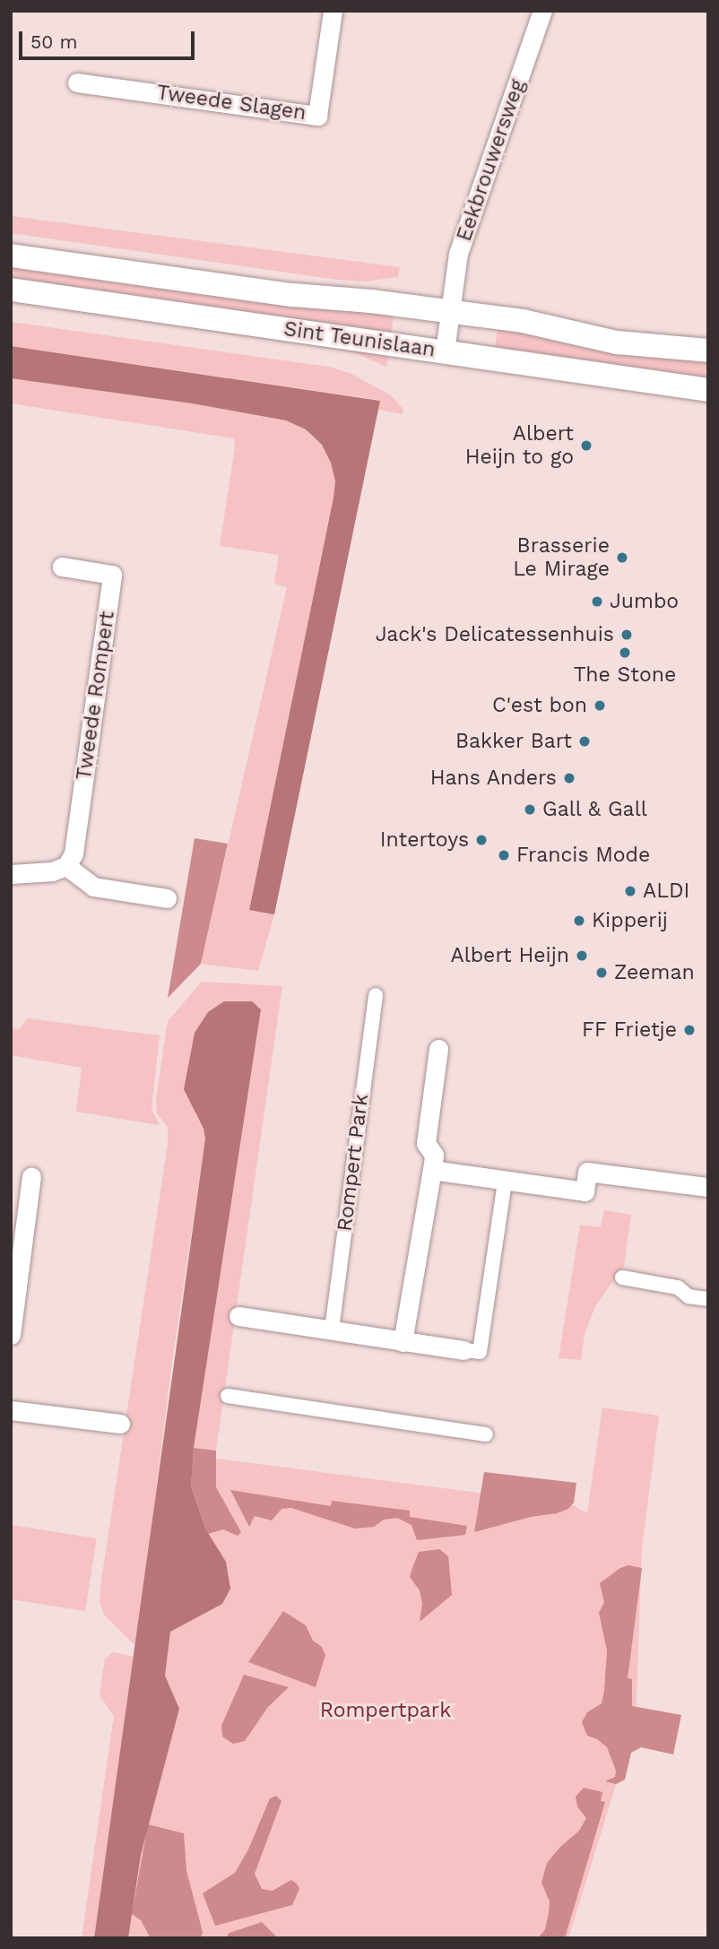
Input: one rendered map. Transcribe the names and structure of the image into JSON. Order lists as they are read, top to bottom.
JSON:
{
  "streets": {
    "street": [
      "Tweede Slagen",
      "Eekbrouwersweg",
      "Sint Teunislaan",
      "Tweede Rompert",
      "Rompert Park"
    ]
  },
  "crossings": [
    ["Eekbrouwersweg", "Sint Teunislaan"]
  ],
  "parks": ["Rompertpark"],
  "places": [
    "Albert Heijn to go",
    "Brasserie Le Mirage",
    "Jumbo",
    "Jack's Delicatessenhuis",
    "The Stone",
    "C'est bon",
    "Bakker Bart",
    "Hans Anders",
    "Gall & Gall",
    "Intertoys",
    "Francis Mode",
    "ALDI",
    "Kipperij",
    "Albert Heijn",
    "Zeeman",
    "FF Frietje"
  ],
  "scale_bar": "50 m"
}
